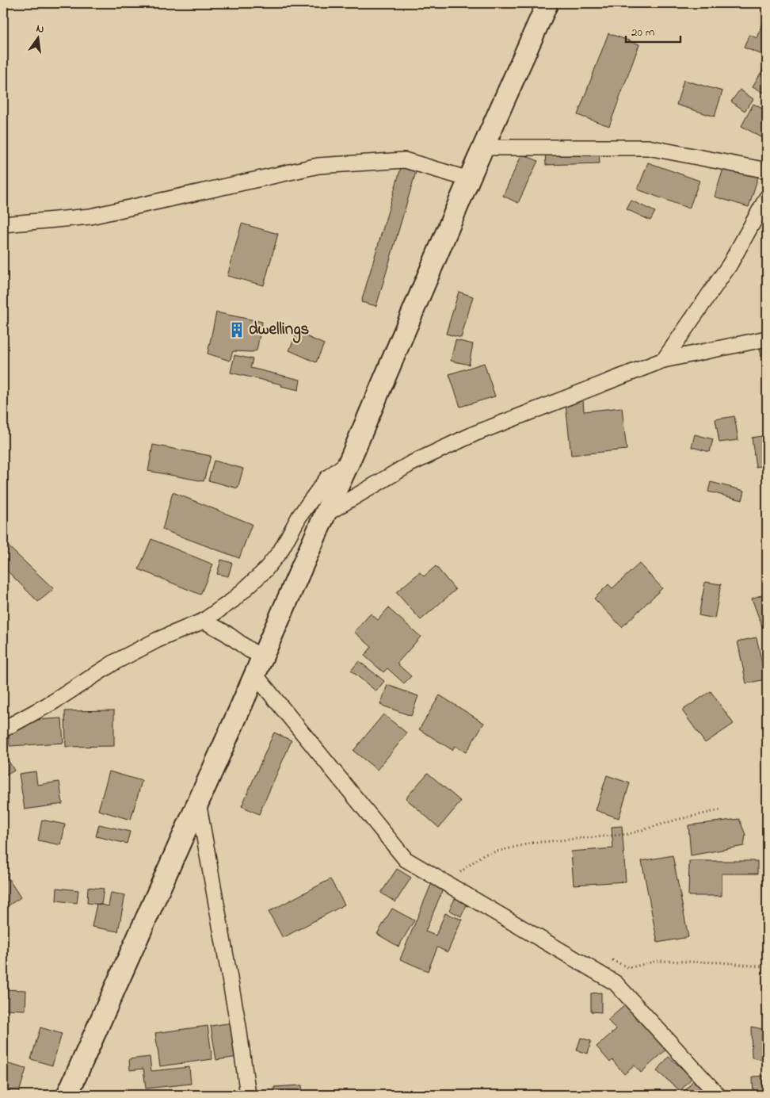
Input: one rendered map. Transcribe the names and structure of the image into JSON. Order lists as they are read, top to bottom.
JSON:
{
  "places": {
    "building": ["dwellings"]
  },
  "scale_bar": "20 m",
  "north": "top"
}
